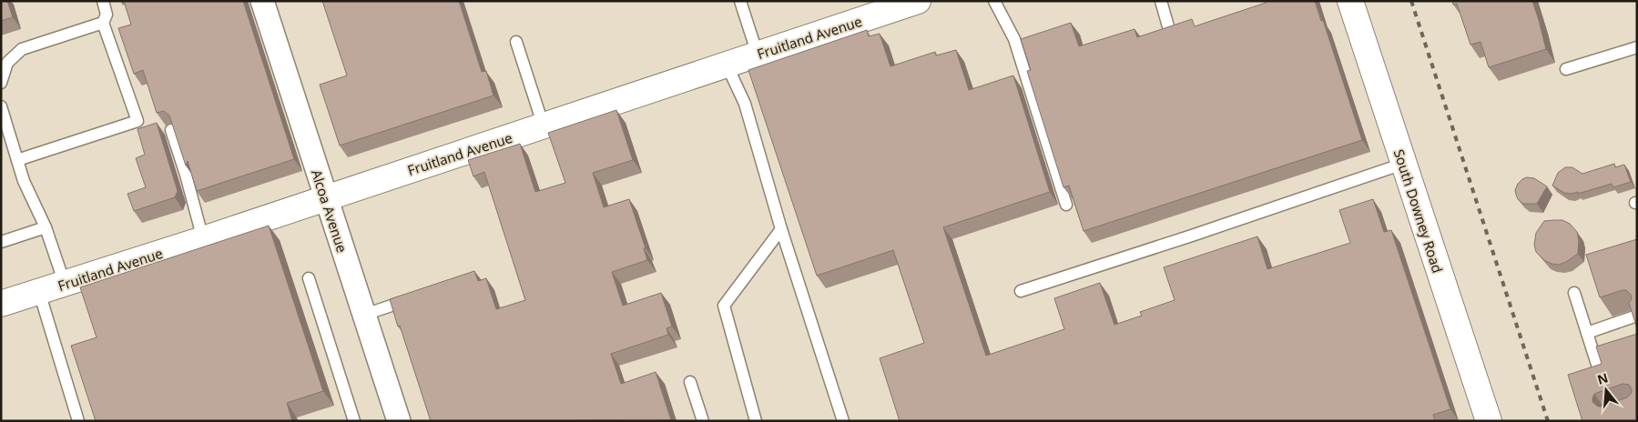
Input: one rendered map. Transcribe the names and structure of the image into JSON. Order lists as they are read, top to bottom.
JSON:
{
  "streets": {
    "street": ["Fruitland Avenue", "Alcoa Avenue", "South Downey Road"]
  },
  "crossings": [
    ["Fruitland Avenue", "Alcoa Avenue"]
  ],
  "north": "top"
}
